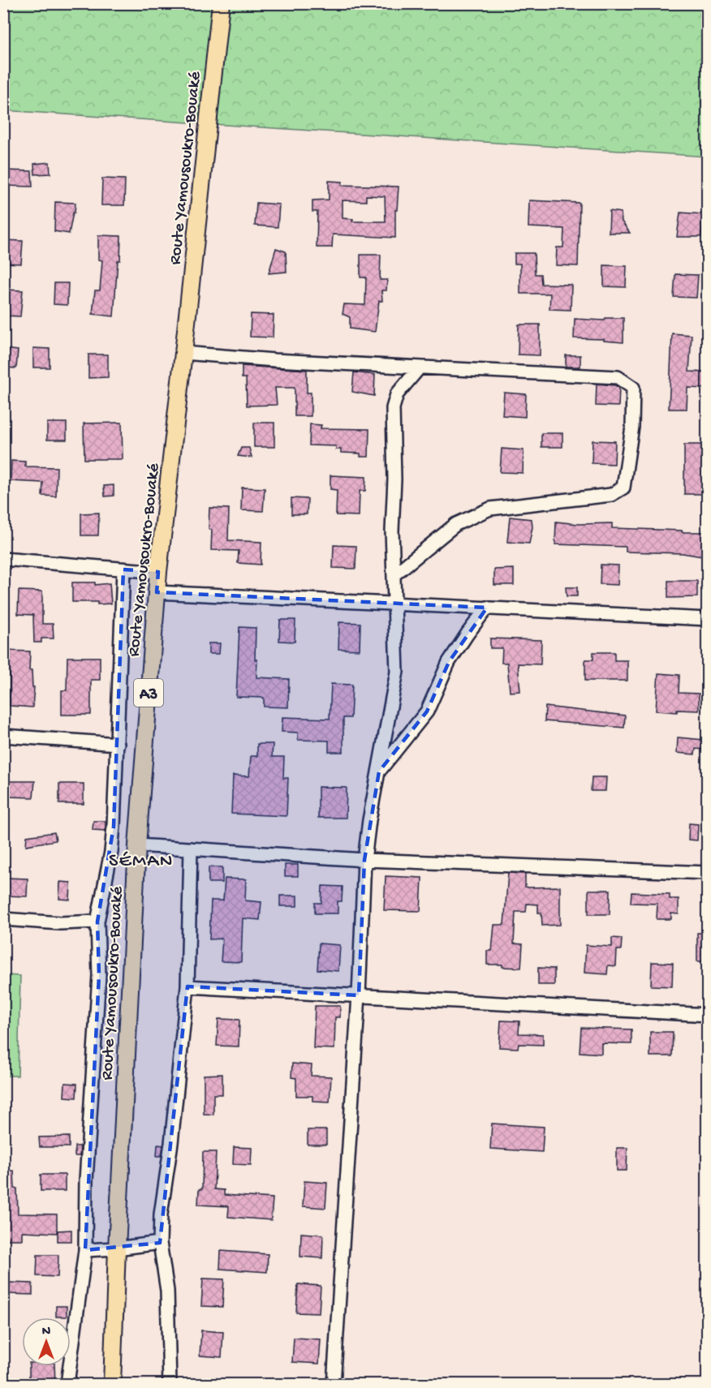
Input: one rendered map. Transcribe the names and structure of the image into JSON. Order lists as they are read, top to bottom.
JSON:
{
  "streets": {
    "main road": ["Route Yamousoukro-Bouaké", "A3"]
  },
  "districts": ["SÉMAN"],
  "north": "top"
}
